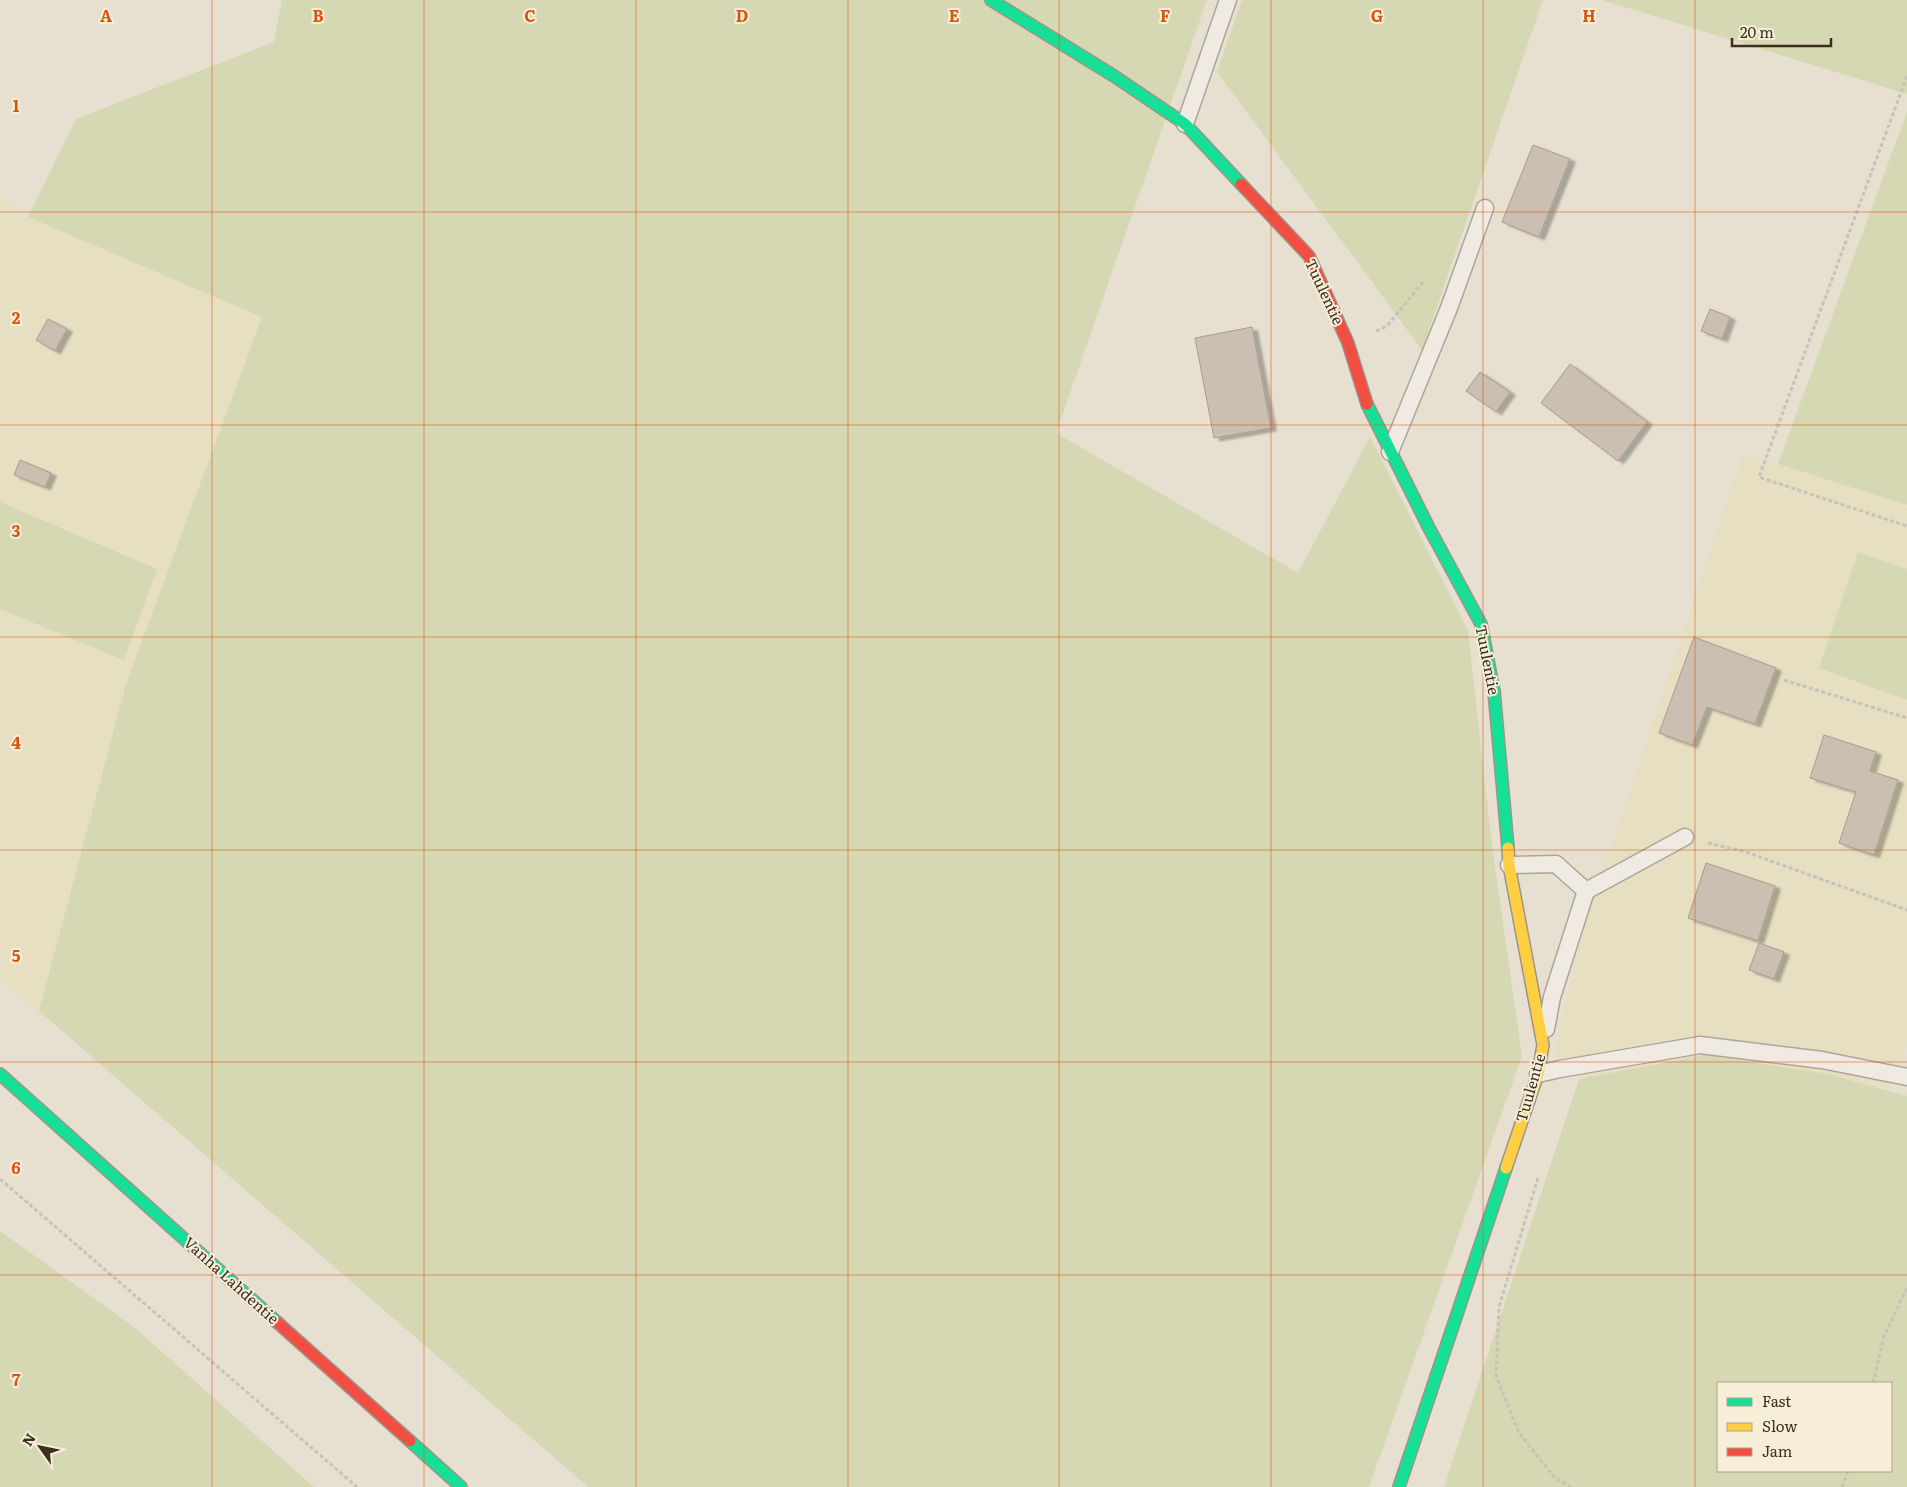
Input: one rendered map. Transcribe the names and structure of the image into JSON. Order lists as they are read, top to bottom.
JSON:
{
  "streets": {
    "street": ["Tuulentie", "Vanha Lahdentie"]
  },
  "legend": ["Fast", "Slow", "Jam"],
  "scale_bar": "20 m",
  "north": "top left",
  "grid": {
    "columns": [
      "A",
      "B",
      "C",
      "D",
      "E",
      "F",
      "G",
      "H"
    ],
    "rows": [
      "1",
      "2",
      "3",
      "4",
      "5",
      "6",
      "7"
    ]
  }
}
